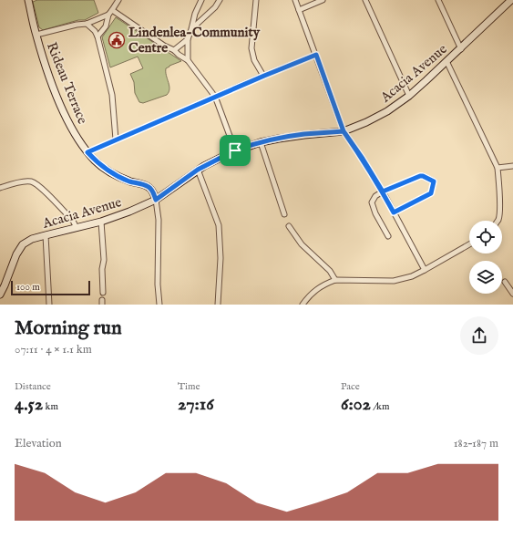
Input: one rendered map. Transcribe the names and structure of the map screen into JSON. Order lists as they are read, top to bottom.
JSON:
{
  "streets": {
    "street": ["Acacia Avenue", "Rideau Terrace"]
  },
  "crossings": [
    ["Acacia Avenue", "Rideau Terrace"]
  ],
  "places": {
    "public building": ["Lindenlea-Community Centre"]
  },
  "scale_bar": "100 m",
  "page": {
    "scale": "100 m",
    "heading": ["Morning run", "07:11 · 4 × 1.1 km"],
    "stats": [
      ["Distance", "4.52 km"],
      ["Time", "27:16"],
      ["Pace", "6:02 /km"]
    ],
    "chart": ["Elevation", "182–187 m"]
  }
}
